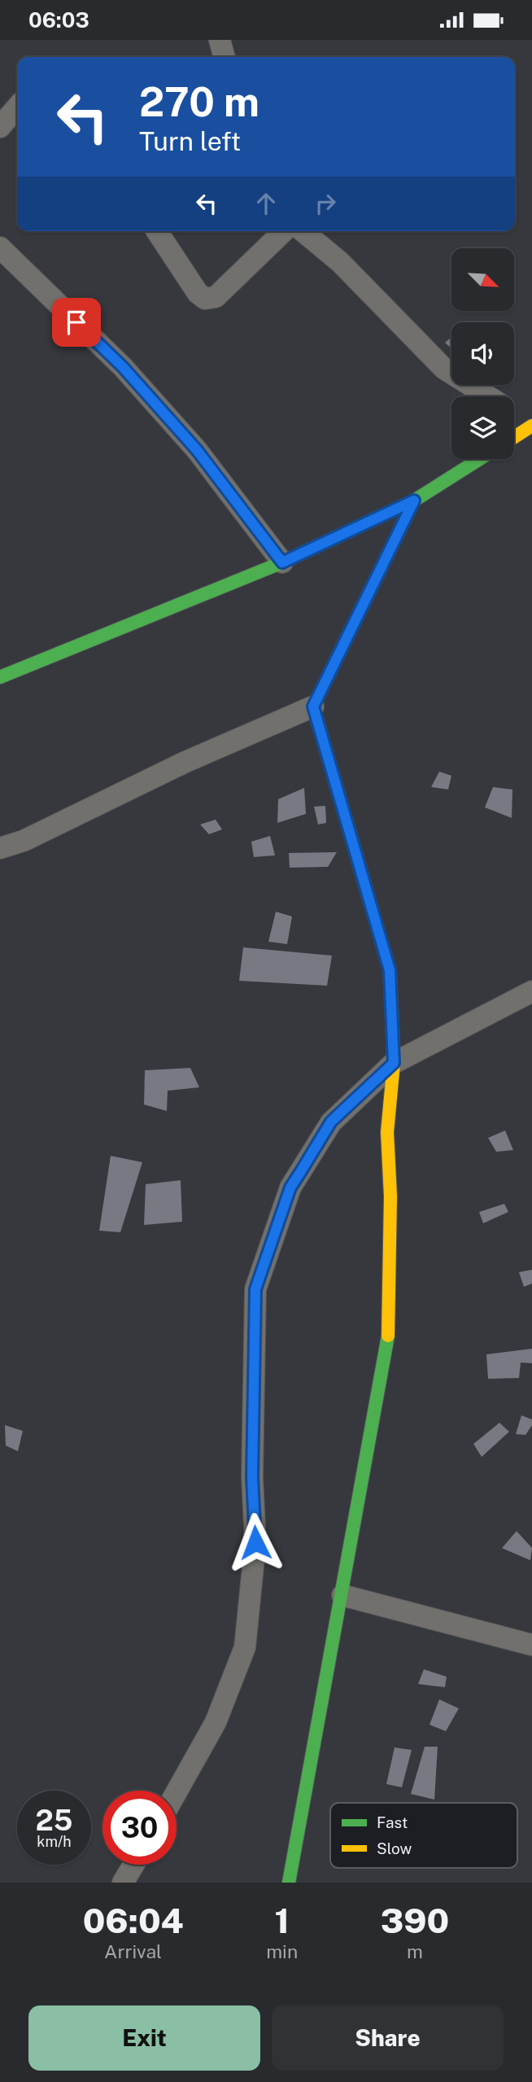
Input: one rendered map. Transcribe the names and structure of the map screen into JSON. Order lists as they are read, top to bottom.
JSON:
{
  "legend": ["Fast", "Slow"],
  "north": "bottom right",
  "page": {
    "status": "06:03",
    "turn": ["270 m", "Turn left"],
    "speed": "25 km/h",
    "limit": "30",
    "eta": [
      "06:04",
      "Arrival",
      "1",
      "min",
      "390",
      "m"
    ],
    "buttons": ["Exit", "Share"]
  }
}
